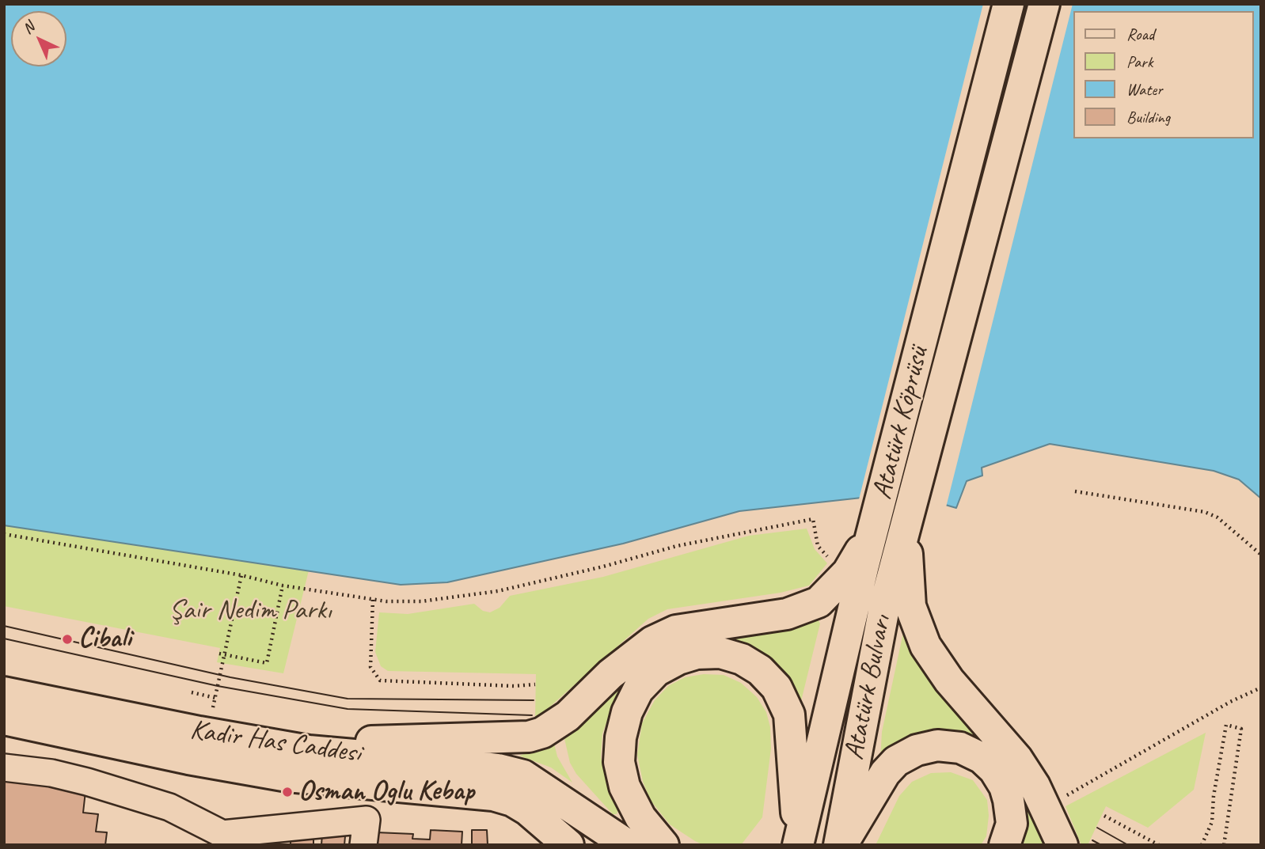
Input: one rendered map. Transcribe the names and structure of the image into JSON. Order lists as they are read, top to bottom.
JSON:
{
  "streets": {
    "main road": ["Atatürk Köprüsü", "Atatürk Bulvarı", "Kadir Has Caddesi"]
  },
  "crossings": [
    ["Atatürk Köprüsü", "Atatürk Bulvarı"]
  ],
  "parks": ["Şair Nedim Parkı"],
  "places": ["Cibali", "Osman Oglu Kebap"],
  "legend": [
    "Road",
    "Park",
    "Water",
    "Building"
  ],
  "north": "top left"
}
